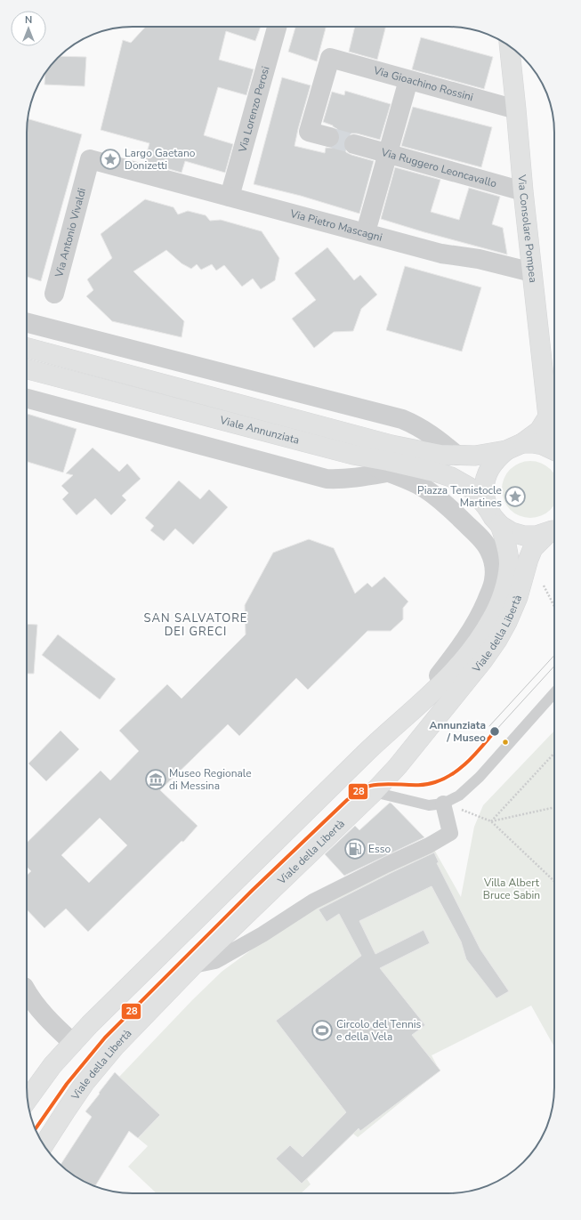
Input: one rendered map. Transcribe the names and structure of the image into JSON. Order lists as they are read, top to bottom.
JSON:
{
  "streets": {
    "main road": ["Via Consolare Pompea", "Viale Annunziata", "Viale della Libertà"],
    "street": [
      "Via Gioachino Rossini",
      "Via Lorenzo Perosi",
      "Via Ruggero Leoncavallo",
      "Via Pietro Mascagni",
      "Via Antonio Vivaldi"
    ]
  },
  "crossings": [
    ["Via Gioachino Rossini", "Via Consolare Pompea"],
    ["Via Lorenzo Perosi", "Via Pietro Mascagni"],
    ["Via Ruggero Leoncavallo", "Via Consolare Pompea"],
    ["Via Pietro Mascagni", "Via Consolare Pompea"],
    ["Via Pietro Mascagni", "Via Antonio Vivaldi"],
    ["Viale Annunziata", "Viale della Libertà"]
  ],
  "districts": ["SAN SALVATORE DEI GRECI"],
  "parks": ["Villa Albert Bruce Sabin"],
  "places": {
    "place": ["Largo Gaetano Donizetti", "Piazza Temistocle Martines"],
    "other": ["Annunziata / Museo"],
    "museum": ["Museo Regionale di Messina"],
    "fuel station": ["Esso"],
    "sports": ["Circolo del Tennis e della Vela"]
  },
  "lines": ["transit line 28"],
  "north": "top"
}
